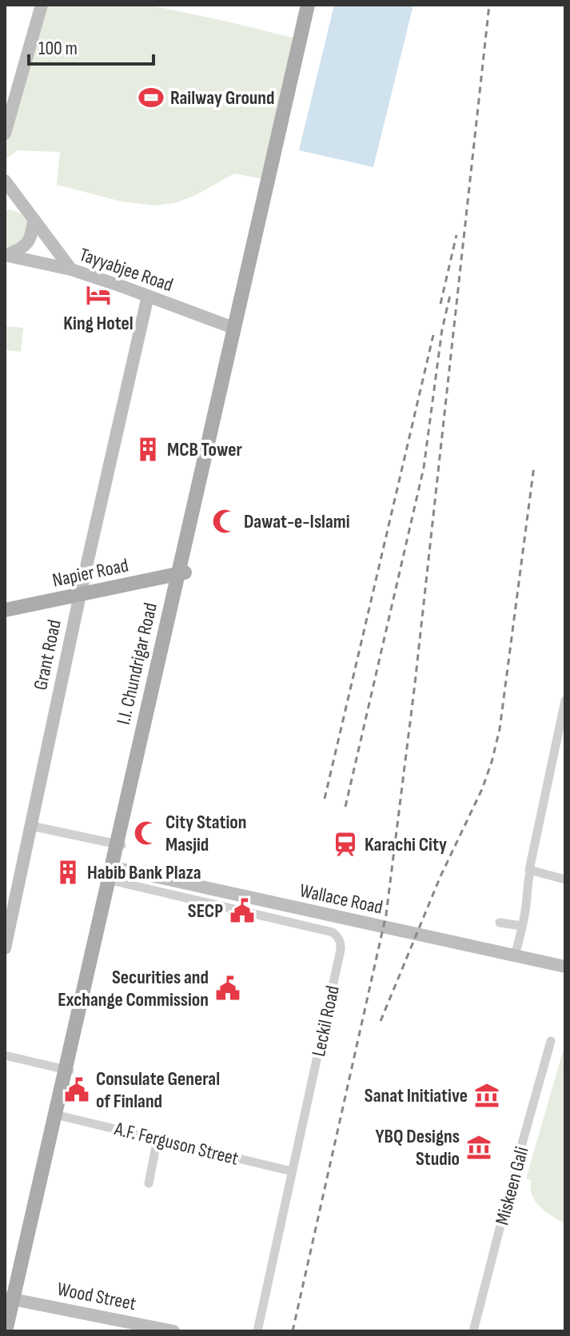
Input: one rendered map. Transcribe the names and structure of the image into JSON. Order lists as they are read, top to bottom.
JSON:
{
  "streets": {
    "main road": ["Napier Road", "I.I. Chundrigar Road"],
    "street": [
      "Tayyabjee Road",
      "Grant Road",
      "Wallace Road",
      "Leckil Road",
      "A.F. Ferguson Street",
      "Miskeen Gali",
      "Wood Street"
    ]
  },
  "crossings": [
    ["Tayyabjee Road", "Grant Road"],
    ["Tayyabjee Road", "I.I. Chundrigar Road"],
    ["Napier Road", "Grant Road"],
    ["Napier Road", "I.I. Chundrigar Road"],
    ["I.I. Chundrigar Road", "Wallace Road"],
    ["I.I. Chundrigar Road", "Leckil Road"],
    ["I.I. Chundrigar Road", "A.F. Ferguson Street"],
    ["I.I. Chundrigar Road", "Wood Street"],
    ["Wallace Road", "Leckil Road"],
    ["Leckil Road", "A.F. Ferguson Street"]
  ],
  "places": {
    "sports": ["Railway Ground"],
    "hotel": ["King Hotel"],
    "building": ["MCB Tower", "Habib Bank Plaza"],
    "mosque": ["Dawat-e-Islami", "City Station Masjid"],
    "station": ["Karachi City"],
    "public building": ["SECP", "Securities and Exchange Commission", "Consulate General of Finland"],
    "museum": ["Sanat Initiative", "YBQ Designs Studio"]
  },
  "scale_bar": "100 m"
}
